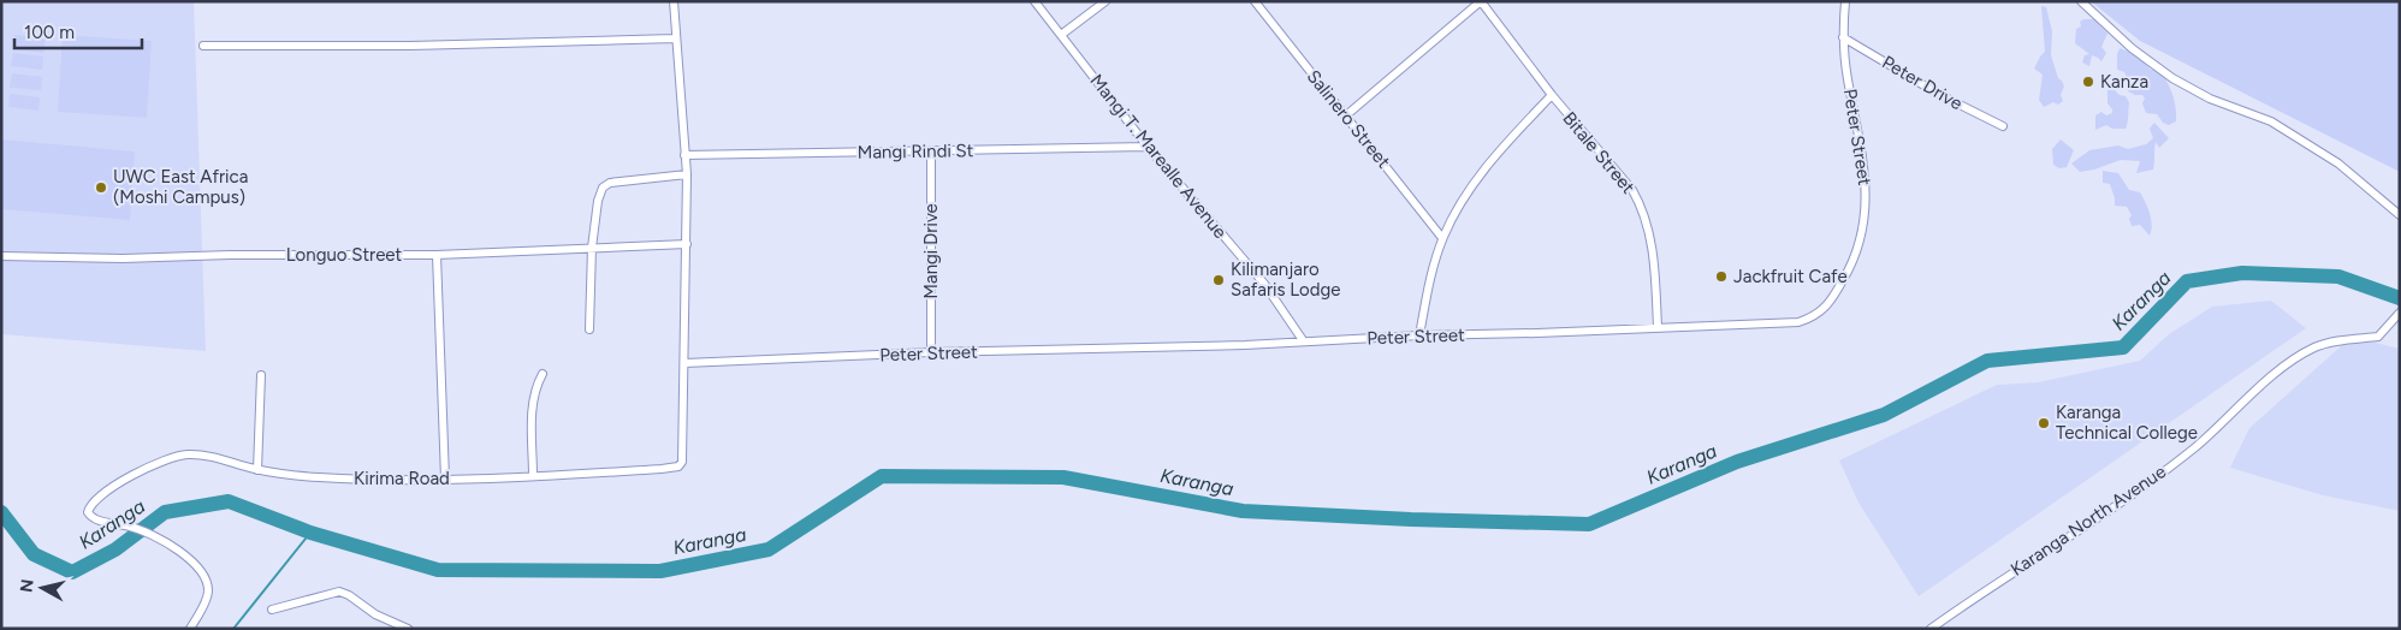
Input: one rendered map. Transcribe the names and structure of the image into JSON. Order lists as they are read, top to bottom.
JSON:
{
  "streets": {
    "street": [
      "Peter Drive",
      "Salinero Street",
      "Peter Street",
      "Mangi Rindi St",
      "Bitale Street",
      "Mangi T. Marealle Avenue",
      "Mangi Drive",
      "Longuo Street",
      "Kirima Road",
      "Karanga North Avenue"
    ]
  },
  "crossings": [
    ["Peter Drive", "Peter Street"],
    ["Peter Street", "Bitale Street"],
    ["Peter Street", "Mangi T. Marealle Avenue"],
    ["Peter Street", "Mangi Drive"],
    ["Peter Street", "Kirima Road"],
    ["Mangi Rindi St", "Mangi T. Marealle Avenue"],
    ["Mangi Rindi St", "Mangi Drive"]
  ],
  "water": ["Karanga"],
  "places": [
    "Kanza",
    "UWC East Africa (Moshi Campus)",
    "Jackfruit Cafe",
    "Kilimanjaro Safaris Lodge",
    "Karanga Technical College"
  ],
  "scale_bar": "100 m",
  "north": "left"
}
